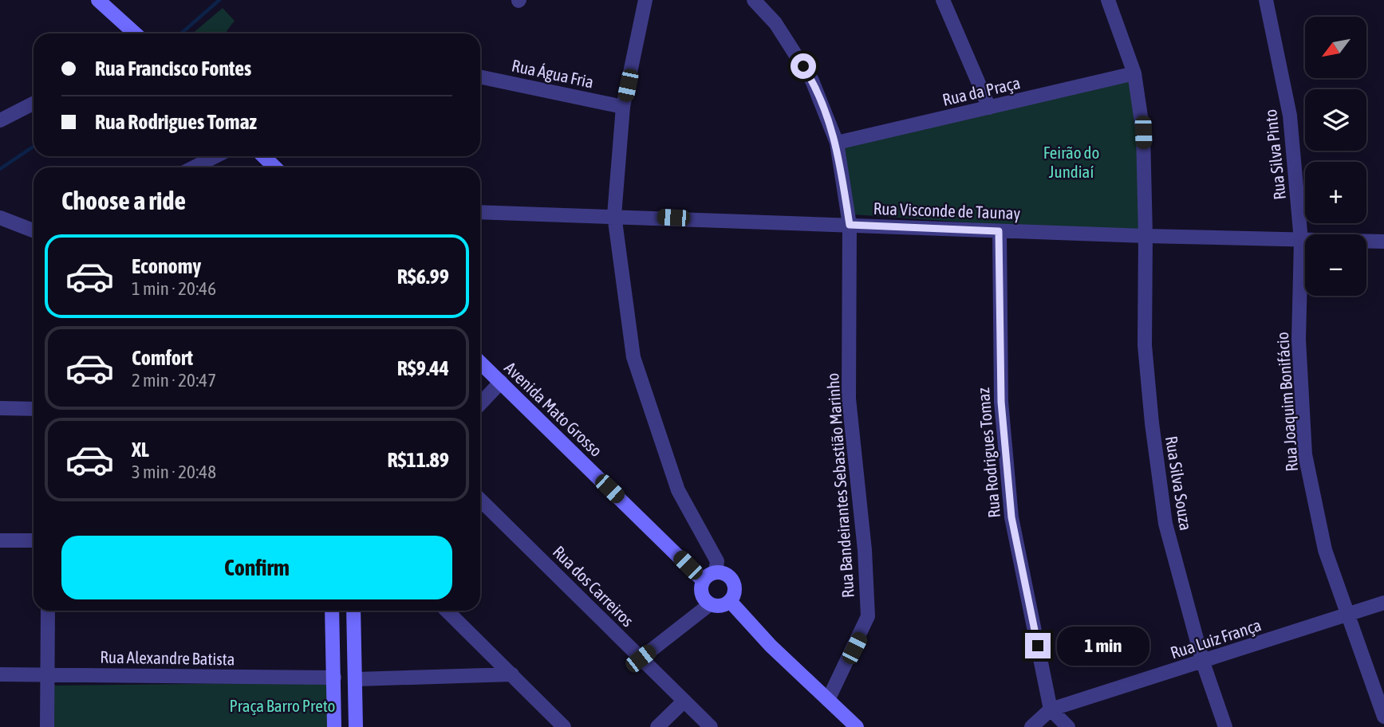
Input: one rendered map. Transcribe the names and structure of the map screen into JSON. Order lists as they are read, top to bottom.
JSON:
{
  "streets": {
    "main road": ["Avenida Mato Grosso"],
    "street": [
      "Rua Água Fria",
      "Rua da Praça",
      "Rua Silva Pinto",
      "Rua Visconde de Taunay",
      "Rua Joaquim Bonifácio",
      "Rua Rodrigues Tomaz",
      "Rua Silva Souza",
      "Rua Bandeirantes Sebastião Marinho",
      "Rua dos Carreiros",
      "Rua Luiz França",
      "Rua Alexandre Batista"
    ]
  },
  "crossings": [
    ["Rua da Praça", "Rua Silva Souza"],
    ["Rua da Praça", "Rua Bandeirantes Sebastião Marinho"],
    ["Rua Silva Pinto", "Rua Visconde de Taunay"],
    ["Rua Silva Pinto", "Rua Joaquim Bonifácio"],
    ["Rua Visconde de Taunay", "Rua Joaquim Bonifácio"],
    ["Rua Visconde de Taunay", "Rua Rodrigues Tomaz"],
    ["Rua Visconde de Taunay", "Rua Silva Souza"],
    ["Rua Visconde de Taunay", "Rua Bandeirantes Sebastião Marinho"],
    ["Rua Joaquim Bonifácio", "Rua Luiz França"],
    ["Rua Rodrigues Tomaz", "Rua Luiz França"],
    ["Rua Silva Souza", "Rua Luiz França"]
  ],
  "parks": ["Feirão do Jundiaí", "Praça Barro Preto"],
  "north": "bottom left",
  "page": {
    "map_buttons": ["+", "−"],
    "banner": ["Rua Francisco Fontes", "Rua Rodrigues Tomaz"],
    "heading": "Choose a ride",
    "list": [
      {
        "name": "Economy",
        "note": "1 min · 20:46",
        "value": "R$6.99"
      },
      {
        "name": "Comfort",
        "note": "2 min · 20:47",
        "value": "R$9.44"
      },
      {
        "name": "XL",
        "note": "3 min · 20:48",
        "value": "R$11.89"
      }
    ],
    "buttons": "Confirm",
    "bubble": "1 min"
  }
}
